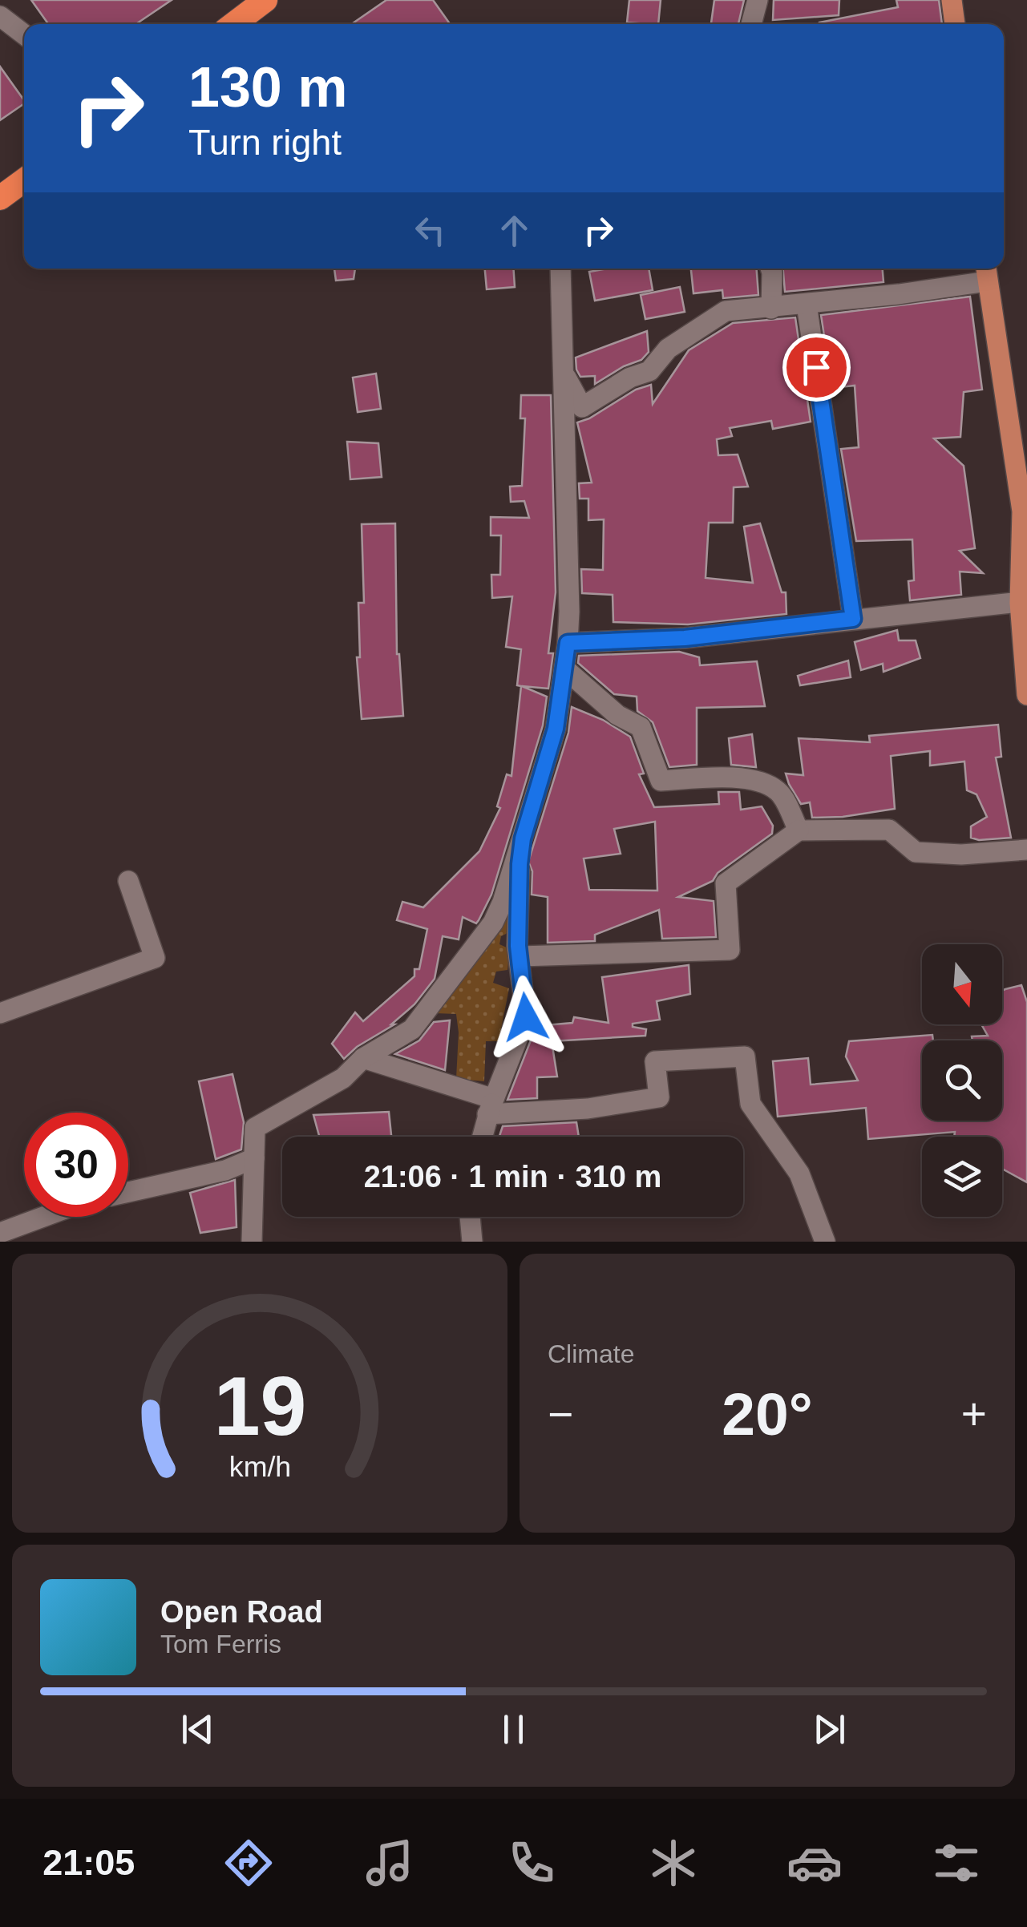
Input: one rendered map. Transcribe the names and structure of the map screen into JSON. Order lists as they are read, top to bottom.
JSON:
{
  "north": "bottom",
  "page": {
    "turn": ["130 m", "Turn right"],
    "limit": "30",
    "trip": "21:06 · 1 min · 310 m",
    "tile": "Climate",
    "heat": ["−", "20°", "+"],
    "song": ["Open Road", "Tom Ferris"],
    "tabs": "21:05",
    "gauge": ["19", "km/h"]
  }
}
